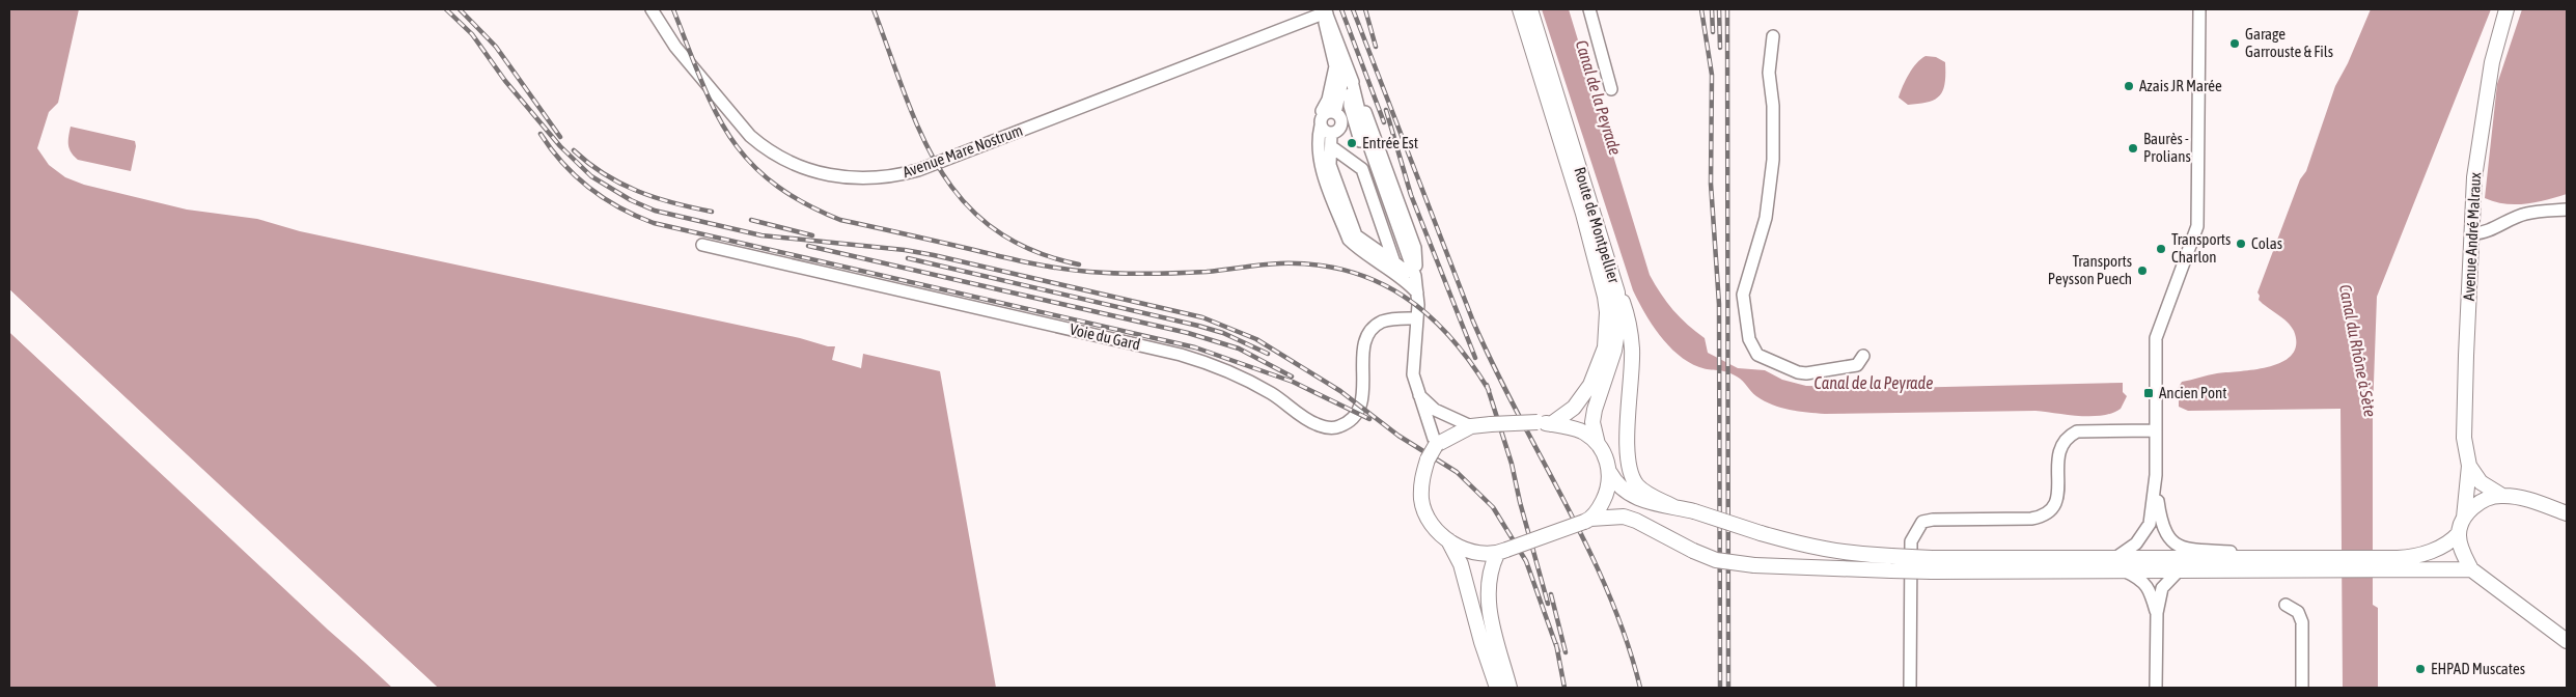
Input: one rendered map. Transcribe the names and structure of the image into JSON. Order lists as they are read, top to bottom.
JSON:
{
  "streets": {
    "main road": ["Route de Montpellier", "Avenue André Malraux"],
    "street": ["Avenue Mare Nostrum", "Voie du Gard"]
  },
  "water": ["Canal de la Peyrade", "Canal du Rhône à Sète"],
  "places": {
    "other": [
      "Garage Garrouste & Fils",
      "Azais JR Marée",
      "Entrée Est",
      "Baurès - Prolians",
      "Colas",
      "Transports Charlon",
      "Transports Peysson Puech",
      "EHPAD Muscates"
    ],
    "transit": ["Ancien Pont"]
  }
}
